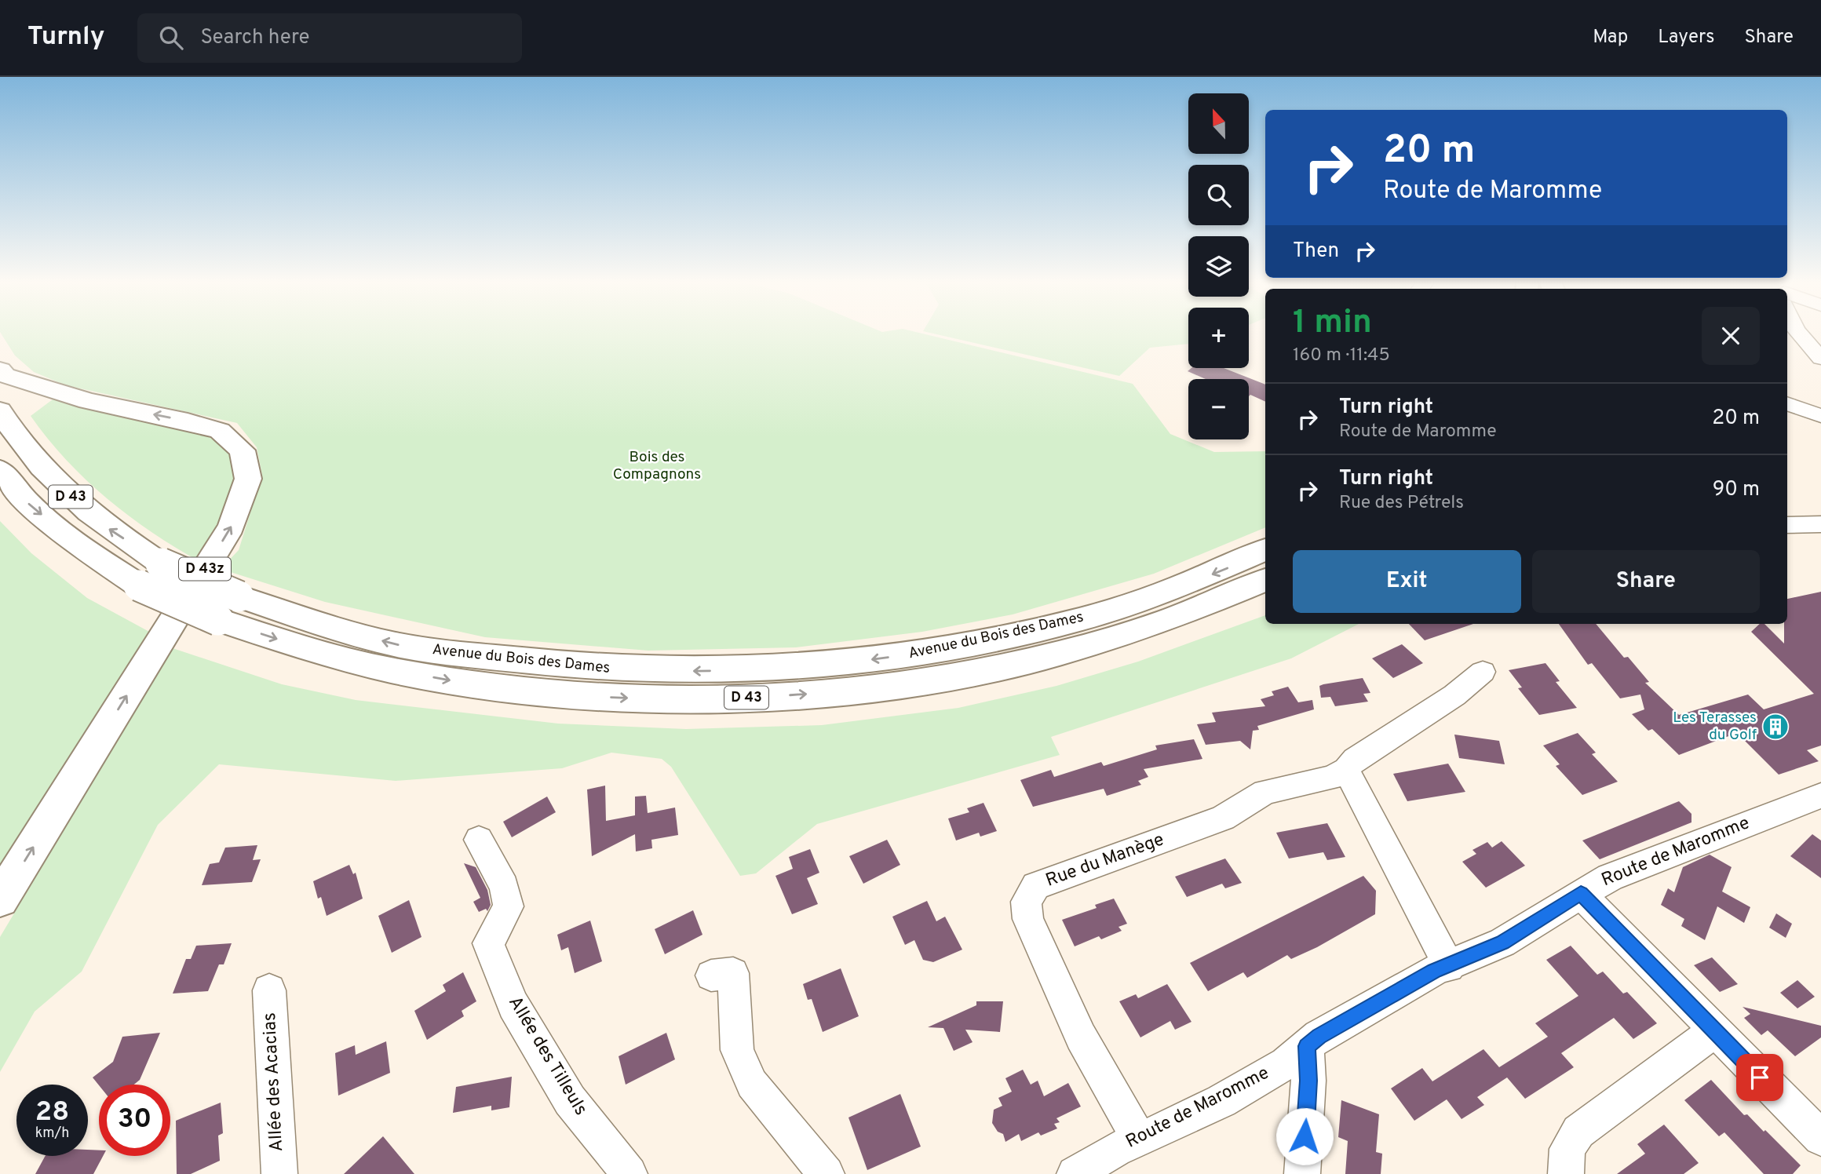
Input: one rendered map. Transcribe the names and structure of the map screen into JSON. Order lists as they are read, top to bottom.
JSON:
{
  "streets": {
    "highway": ["D 43", "D 43z", "Avenue du Bois des Dames"],
    "street": [
      "Route de Maromme",
      "Rue du Manège",
      "Allée des Tilleuls",
      "Allée des Acacias"
    ]
  },
  "crossings": [
    ["Route de Maromme", "Rue du Manège"]
  ],
  "parks": ["Bois des Compagnons"],
  "places": {
    "building": ["Les Terasses du Golf"]
  },
  "north": "top",
  "page": {
    "header": "Turnly",
    "search": "Search here",
    "nav": ["Map", "Layers", "Share"],
    "map_buttons": ["+", "−"],
    "turn": ["20 m", "Route de Maromme"],
    "then": "Then",
    "heading": ["1 min", "160 m · 11:45"],
    "list": [
      {
        "name": "Turn right",
        "note": "Route de Maromme",
        "value": "20 m"
      },
      {
        "name": "Turn right",
        "note": "Rue des Pétrels",
        "value": "90 m"
      }
    ],
    "buttons": ["Exit", "Share"],
    "speed": "28 km/h",
    "limit": "30"
  }
}
